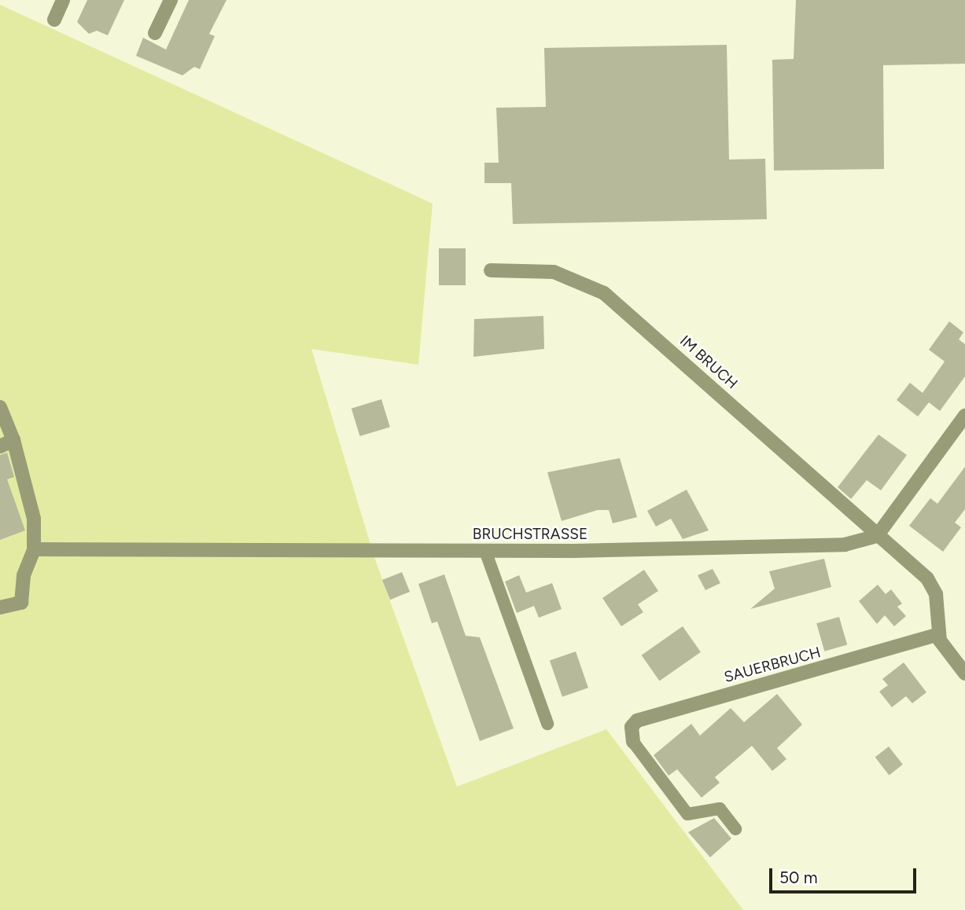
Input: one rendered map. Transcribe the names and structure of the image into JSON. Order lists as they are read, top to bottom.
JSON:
{
  "streets": {
    "street": ["IM BRUCH", "BRUCHSTRASSE", "SAUERBRUCH"]
  },
  "crossings": [
    ["IM BRUCH", "BRUCHSTRASSE"]
  ],
  "scale_bar": "50 m"
}
